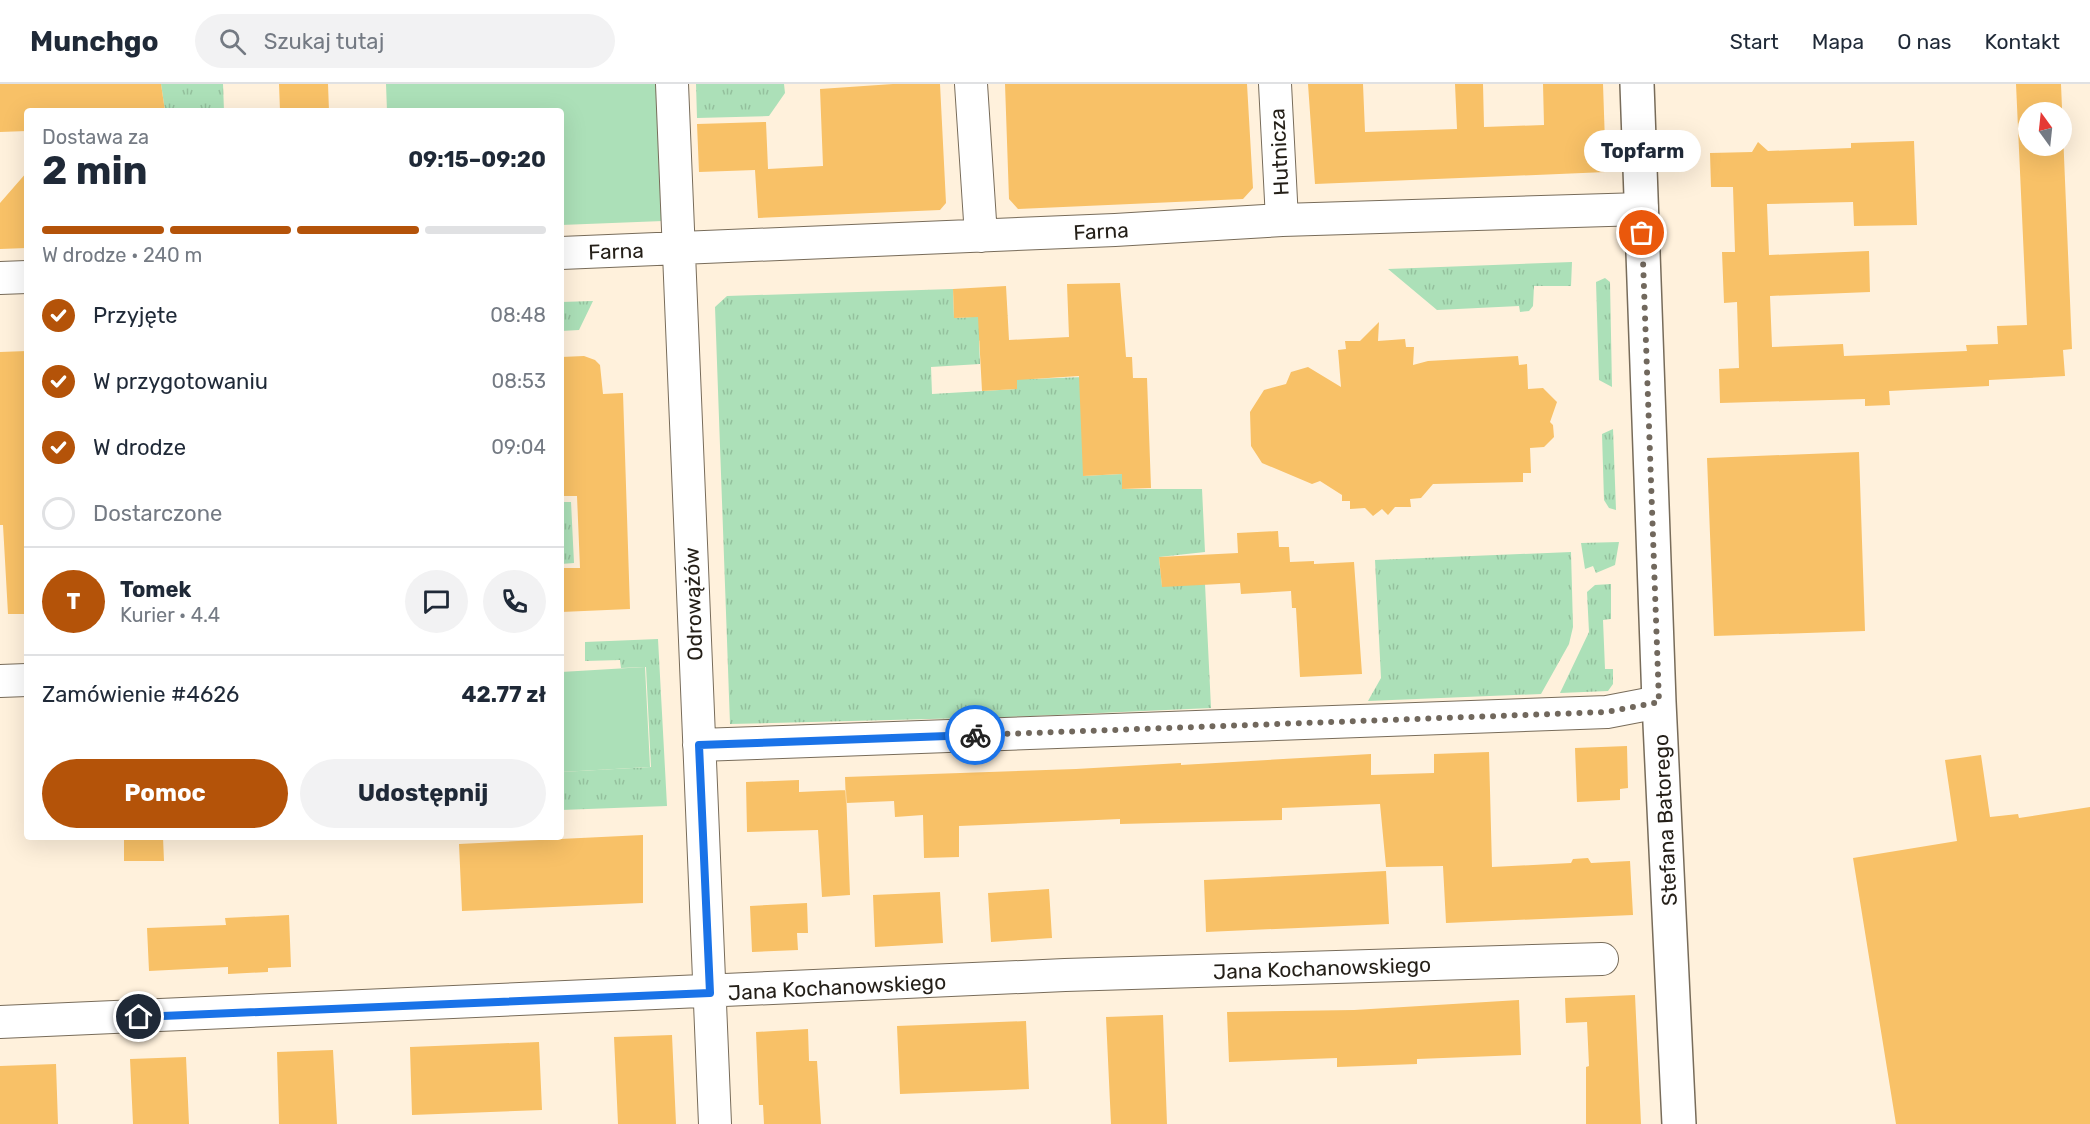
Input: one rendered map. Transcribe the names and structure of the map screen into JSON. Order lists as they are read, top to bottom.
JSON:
{
  "streets": {
    "street": [
      "Hutnicza",
      "Farna",
      "Odrowążów",
      "Stefana Batorego",
      "Jana Kochanowskiego"
    ]
  },
  "crossings": [
    ["Hutnicza", "Farna"],
    ["Farna", "Odrowążów"],
    ["Farna", "Stefana Batorego"],
    ["Odrowążów", "Jana Kochanowskiego"]
  ],
  "places": ["Topfarm"],
  "north": "top",
  "page": {
    "header": "Munchgo",
    "search": "Szukaj tutaj",
    "nav": [
      "Start",
      "Mapa",
      "O nas",
      "Kontakt"
    ],
    "heading": ["2 min", "Dostawa za", "09:15–09:20"],
    "panel": [
      "Tomek",
      "Kurier · 4.4",
      "Zamówienie #4626",
      "42.77 zł"
    ],
    "bubble": "Topfarm",
    "bar": "W drodze · 240 m",
    "list": [
      ["Przyjęte", "08:48"],
      ["W przygotowaniu", "08:53"],
      ["W drodze", "09:04"],
      "Dostarczone"
    ],
    "round": "T",
    "buttons": ["Pomoc", "Udostępnij"]
  }
}
